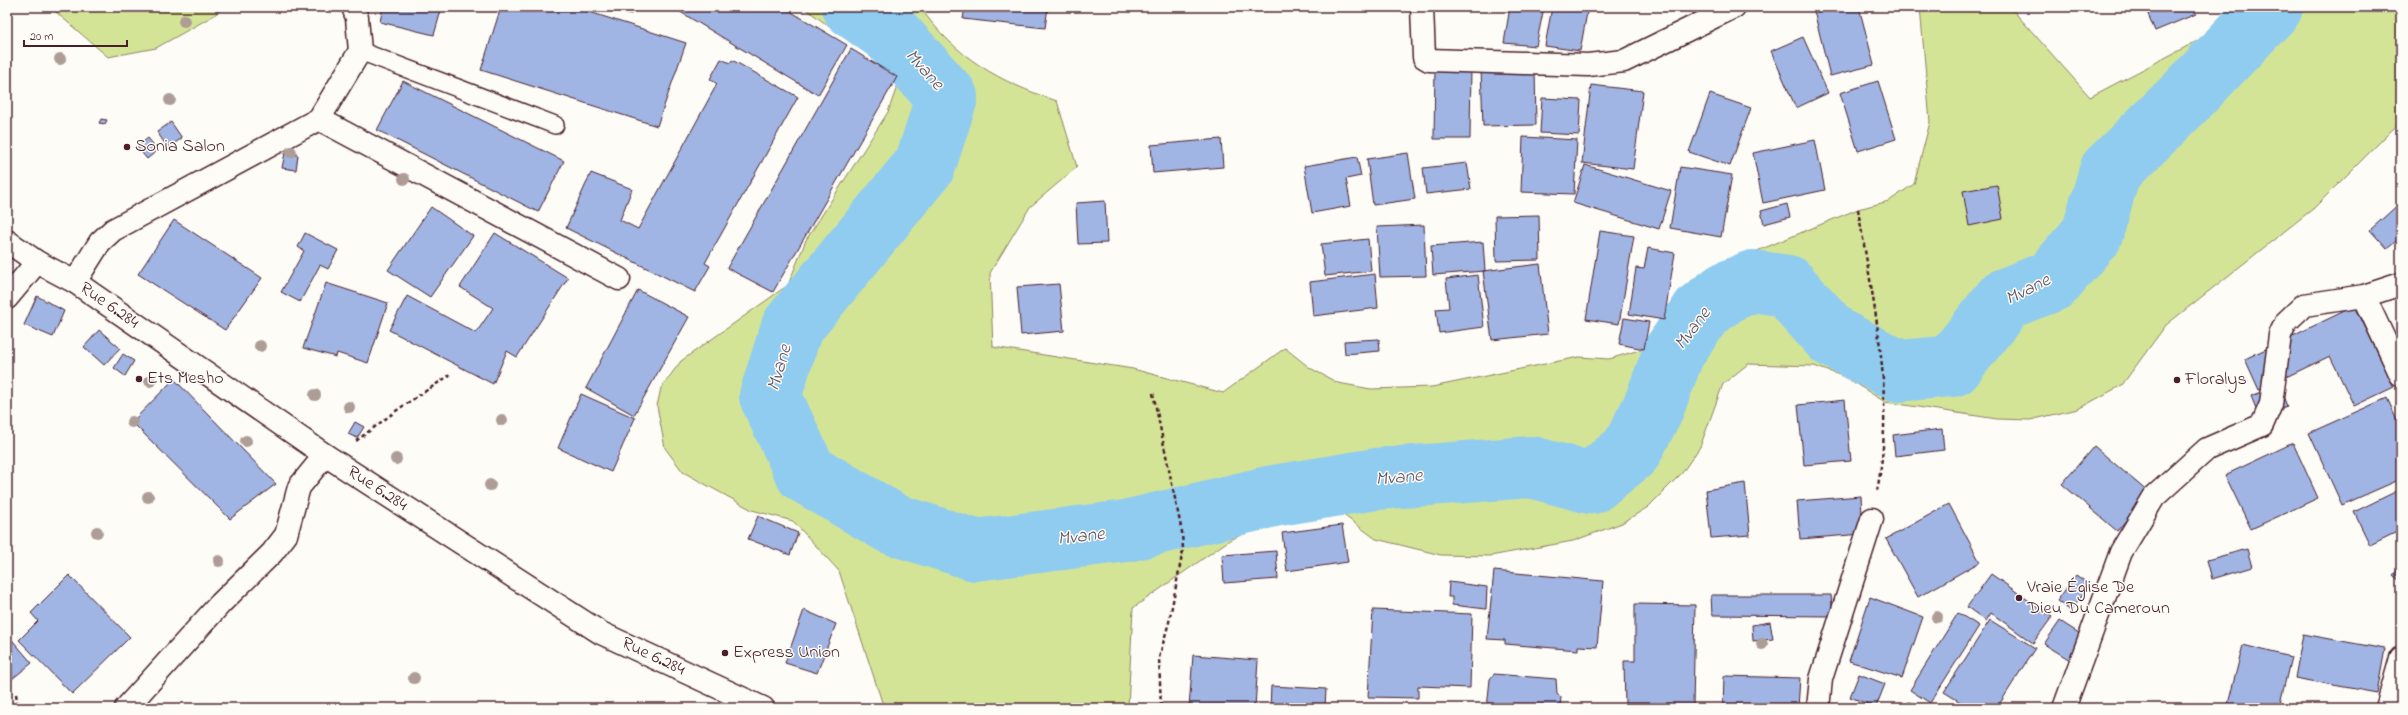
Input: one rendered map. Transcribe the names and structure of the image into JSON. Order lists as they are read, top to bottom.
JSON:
{
  "streets": {
    "street": ["Rue 6.284"]
  },
  "water": ["Mvane"],
  "places": [
    "Sonia Salon",
    "Ets Mesho",
    "Floralys",
    "Vraie Église De Dieu Du Cameroun",
    "Express Union"
  ],
  "scale_bar": "20 m"
}
